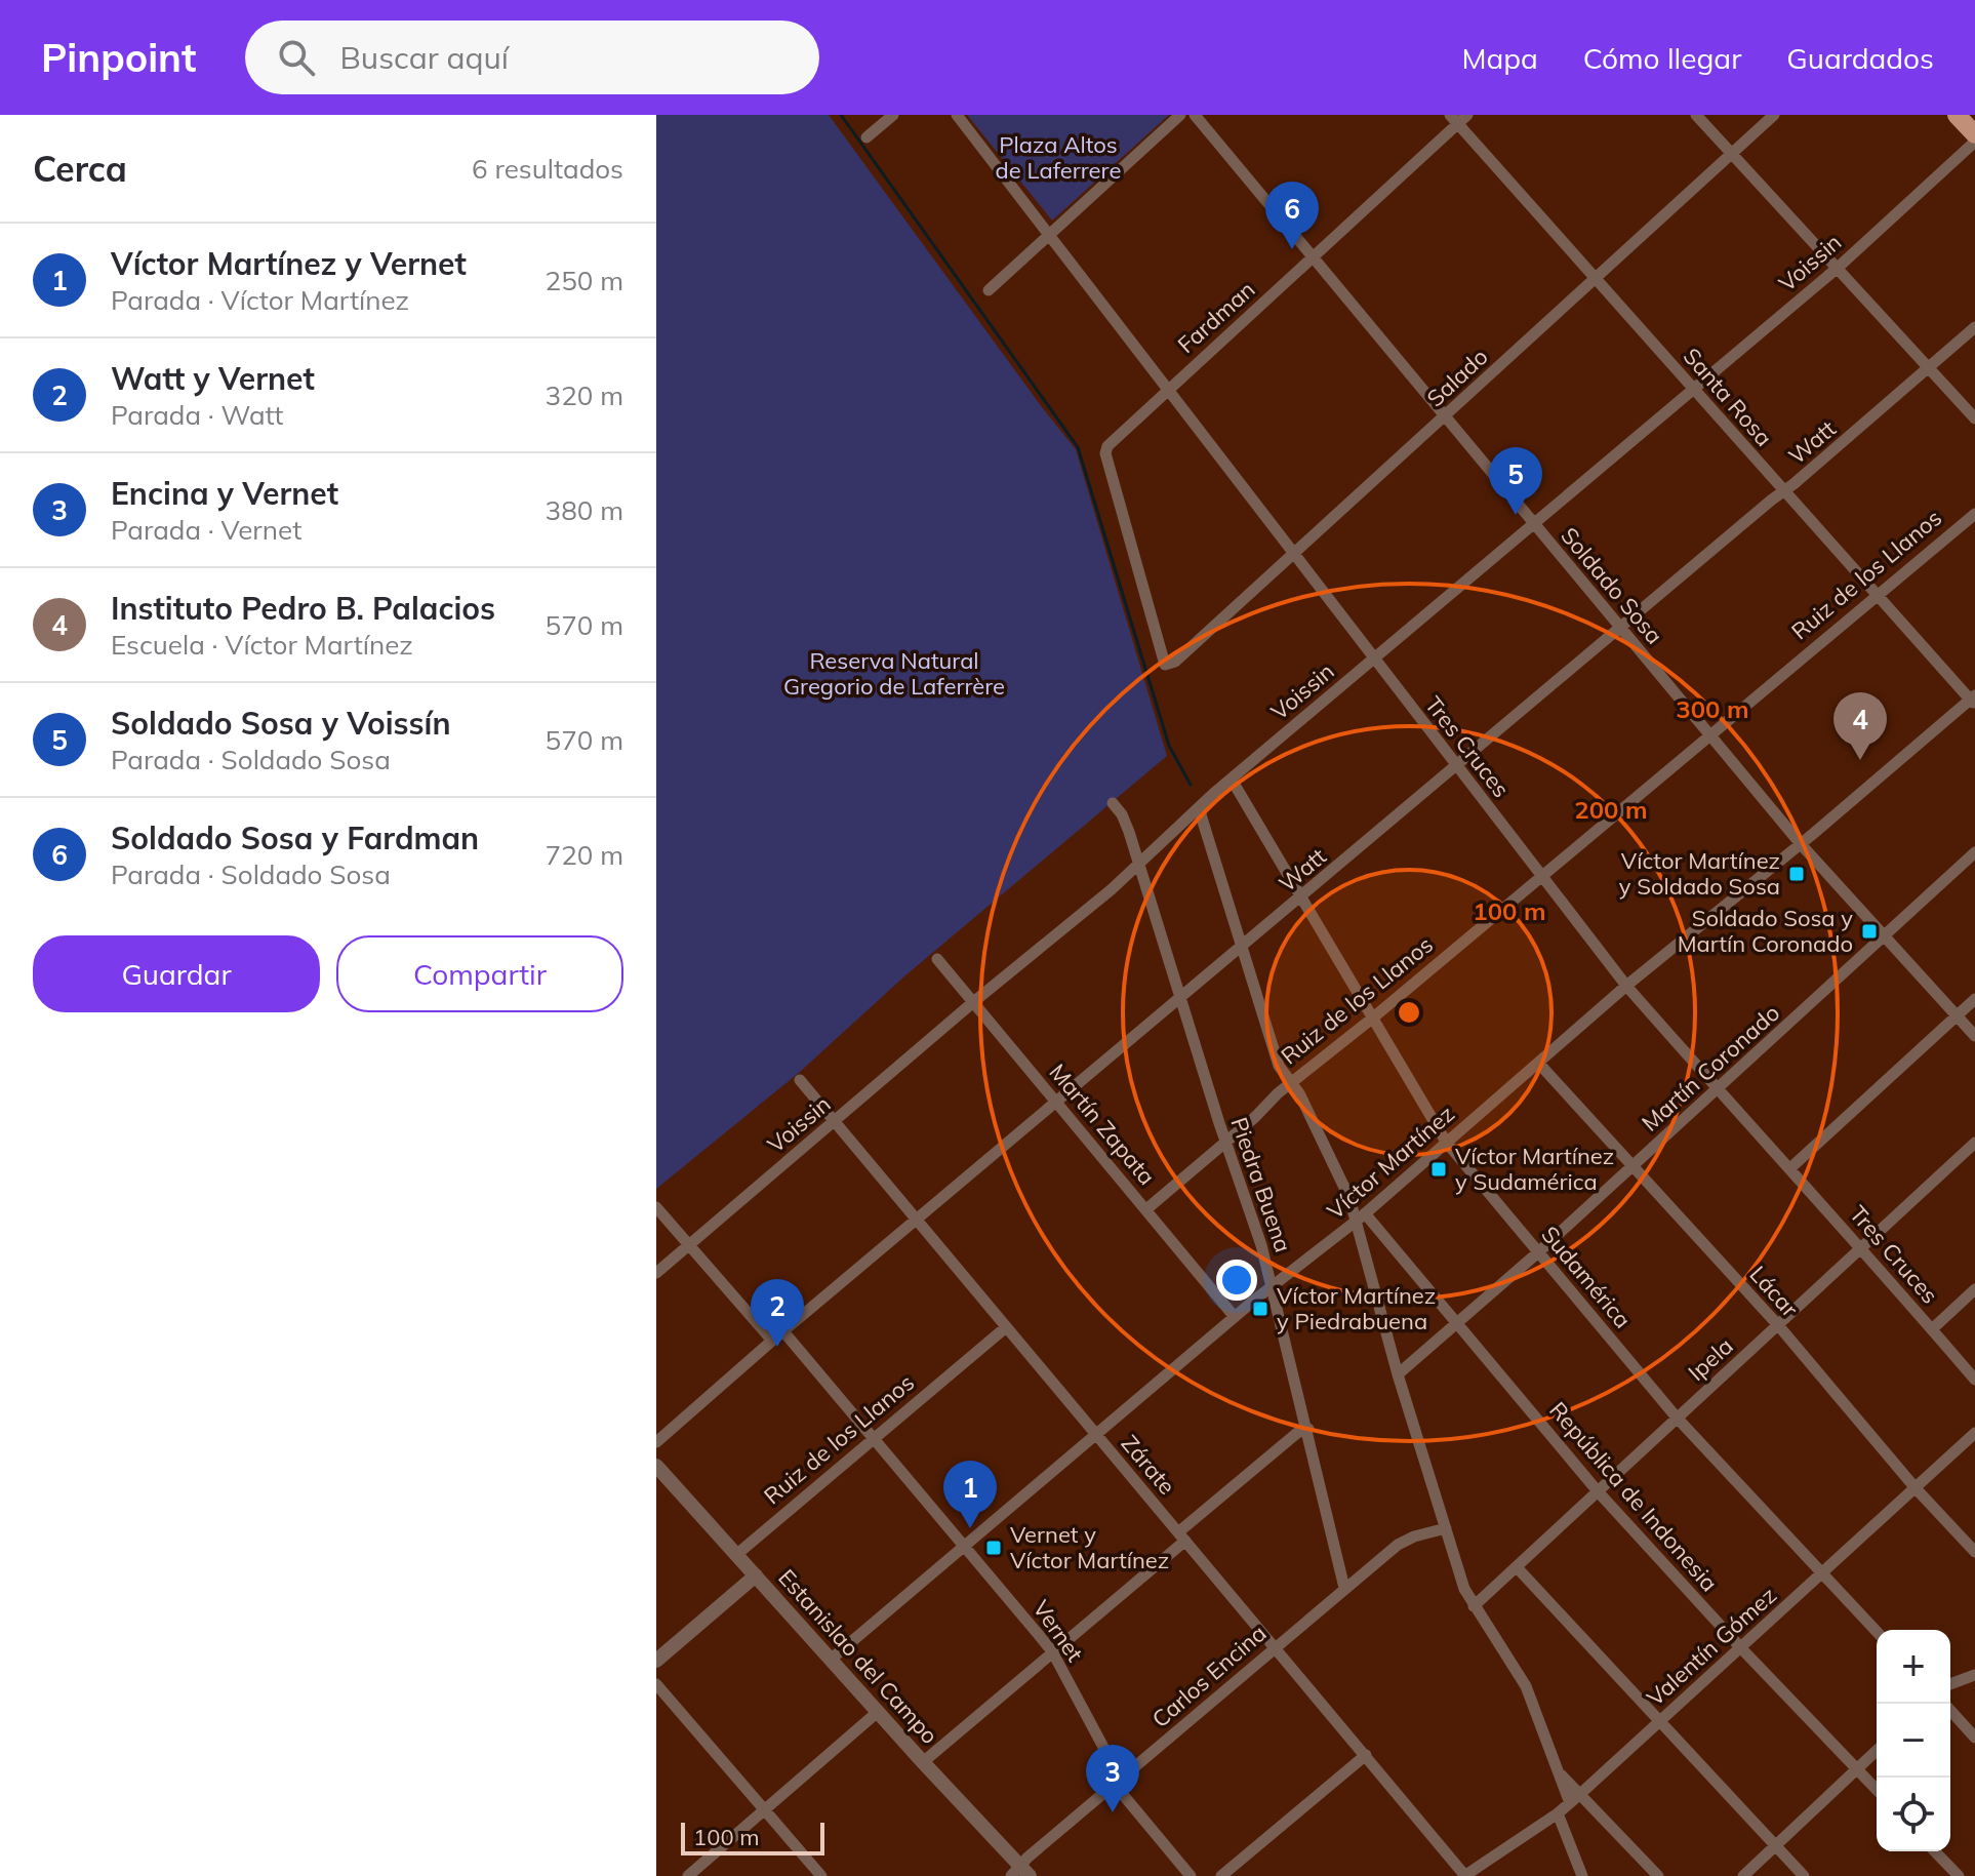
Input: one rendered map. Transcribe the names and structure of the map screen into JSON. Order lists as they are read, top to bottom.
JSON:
{
  "streets": {
    "street": [
      "Voissin",
      "Fardman",
      "Salado",
      "Santa Rosa",
      "Watt",
      "Ruiz de los Llanos",
      "Soldado Sosa",
      "Tres Cruces",
      "Martín Coronado",
      "Martín Zapata",
      "Víctor Martínez",
      "Piedra Buena",
      "Sudamérica",
      "Lácar",
      "Ipela",
      "Zárate",
      "República de Indonesia",
      "Vernet",
      "Valentín Gómez",
      "Estanislao del Campo",
      "Carlos Encina"
    ]
  },
  "crossings": [
    ["Voissin", "Santa Rosa"],
    ["Voissin", "Soldado Sosa"],
    ["Voissin", "Tres Cruces"],
    ["Voissin", "Martín Zapata"],
    ["Voissin", "Piedra Buena"],
    ["Voissin", "Sudamérica"],
    ["Voissin", "Zárate"],
    ["Fardman", "Salado"],
    ["Fardman", "Santa Rosa"],
    ["Fardman", "Soldado Sosa"],
    ["Fardman", "Tres Cruces"],
    ["Salado", "Santa Rosa"],
    ["Salado", "Soldado Sosa"],
    ["Salado", "Tres Cruces"],
    ["Santa Rosa", "Watt"],
    ["Santa Rosa", "Ruiz de los Llanos"],
    ["Santa Rosa", "Víctor Martínez"],
    ["Watt", "Soldado Sosa"],
    ["Watt", "Tres Cruces"],
    ["Watt", "Martín Zapata"],
    ["Watt", "Piedra Buena"],
    ["Watt", "Sudamérica"],
    ["Watt", "Zárate"],
    ["Watt", "Vernet"],
    ["Ruiz de los Llanos", "Soldado Sosa"],
    ["Ruiz de los Llanos", "Tres Cruces"],
    ["Ruiz de los Llanos", "Martín Zapata"],
    ["Ruiz de los Llanos", "Piedra Buena"],
    ["Ruiz de los Llanos", "Sudamérica"],
    ["Ruiz de los Llanos", "Zárate"],
    ["Ruiz de los Llanos", "Vernet"],
    ["Ruiz de los Llanos", "Estanislao del Campo"],
    ["Soldado Sosa", "Martín Coronado"],
    ["Soldado Sosa", "Víctor Martínez"],
    ["Tres Cruces", "Martín Coronado"],
    ["Tres Cruces", "Víctor Martínez"],
    ["Tres Cruces", "Ipela"],
    ["Martín Coronado", "Sudamérica"],
    ["Martín Coronado", "Lácar"],
    ["Martín Coronado", "República de Indonesia"],
    ["Martín Zapata", "Víctor Martínez"],
    ["Víctor Martínez", "Piedra Buena"],
    ["Víctor Martínez", "Sudamérica"],
    ["Víctor Martínez", "Lácar"],
    ["Víctor Martínez", "Zárate"],
    ["Víctor Martínez", "República de Indonesia"],
    ["Víctor Martínez", "Vernet"],
    ["Víctor Martínez", "Estanislao del Campo"],
    ["Piedra Buena", "Carlos Encina"],
    ["Sudamérica", "Ipela"],
    ["Sudamérica", "Valentín Gómez"],
    ["Lácar", "Ipela"],
    ["Lácar", "Valentín Gómez"],
    ["Ipela", "República de Indonesia"],
    ["Zárate", "Valentín Gómez"],
    ["Zárate", "Carlos Encina"],
    ["República de Indonesia", "Valentín Gómez"],
    ["Vernet", "Carlos Encina"],
    ["Estanislao del Campo", "Carlos Encina"]
  ],
  "parks": ["Plaza Altos de Laferrere", "Reserva Natural Gregorio de Laferrère"],
  "places": {
    "transit": [
      "Víctor Martínez y Soldado Sosa",
      "Soldado Sosa y Martín Coronado",
      "Víctor Martínez y Sudamérica",
      "Víctor Martínez y Piedrabuena",
      "Vernet y Víctor Martínez"
    ]
  },
  "scale_bar": "100 m",
  "page": {
    "header": "Pinpoint",
    "search": "Buscar aquí",
    "nav": ["Mapa", "Cómo llegar", "Guardados"],
    "heading": ["Cerca", "6 resultados"],
    "pins": [
      "6",
      "5",
      "4",
      "2",
      "1",
      "3"
    ],
    "list": [
      {
        "mark": "1",
        "name": "Víctor Martínez y Vernet",
        "note": "Parada · Víctor Martínez",
        "value": "250 m"
      },
      {
        "mark": "2",
        "name": "Watt y Vernet",
        "note": "Parada · Watt",
        "value": "320 m"
      },
      {
        "mark": "3",
        "name": "Encina y Vernet",
        "note": "Parada · Vernet",
        "value": "380 m"
      },
      {
        "mark": "4",
        "name": "Instituto Pedro B. Palacios",
        "note": "Escuela · Víctor Martínez",
        "value": "570 m"
      },
      {
        "mark": "5",
        "name": "Soldado Sosa y Voissín",
        "note": "Parada · Soldado Sosa",
        "value": "570 m"
      },
      {
        "mark": "6",
        "name": "Soldado Sosa y Fardman",
        "note": "Parada · Soldado Sosa",
        "value": "720 m"
      }
    ],
    "buttons": ["Guardar", "Compartir"],
    "map_buttons": ["+", "−"],
    "scale": "100 m"
  },
  "rings": ["300 m", "200 m", "100 m"]
}
